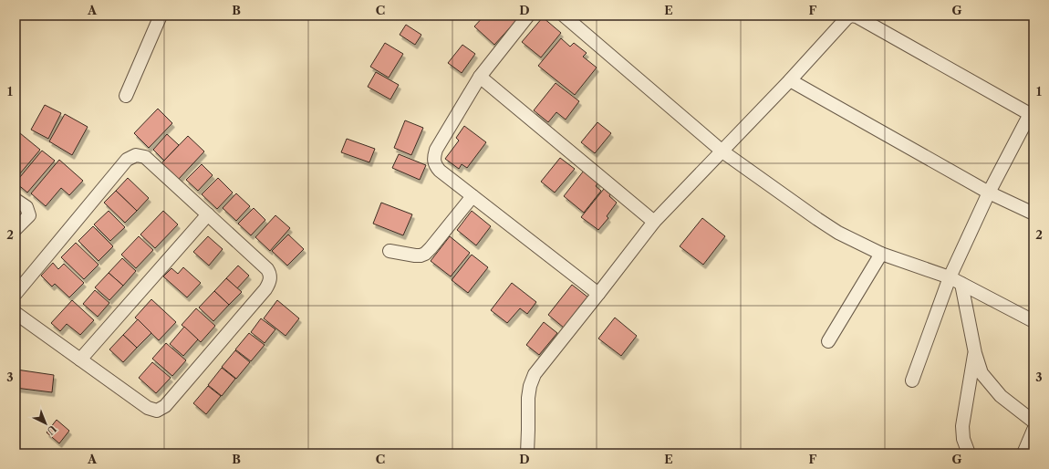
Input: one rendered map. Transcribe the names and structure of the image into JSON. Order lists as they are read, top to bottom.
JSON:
{
  "north": "bottom right",
  "grid": {
    "columns": [
      "A",
      "B",
      "C",
      "D",
      "E",
      "F",
      "G"
    ],
    "rows": ["1", "2", "3"]
  }
}
